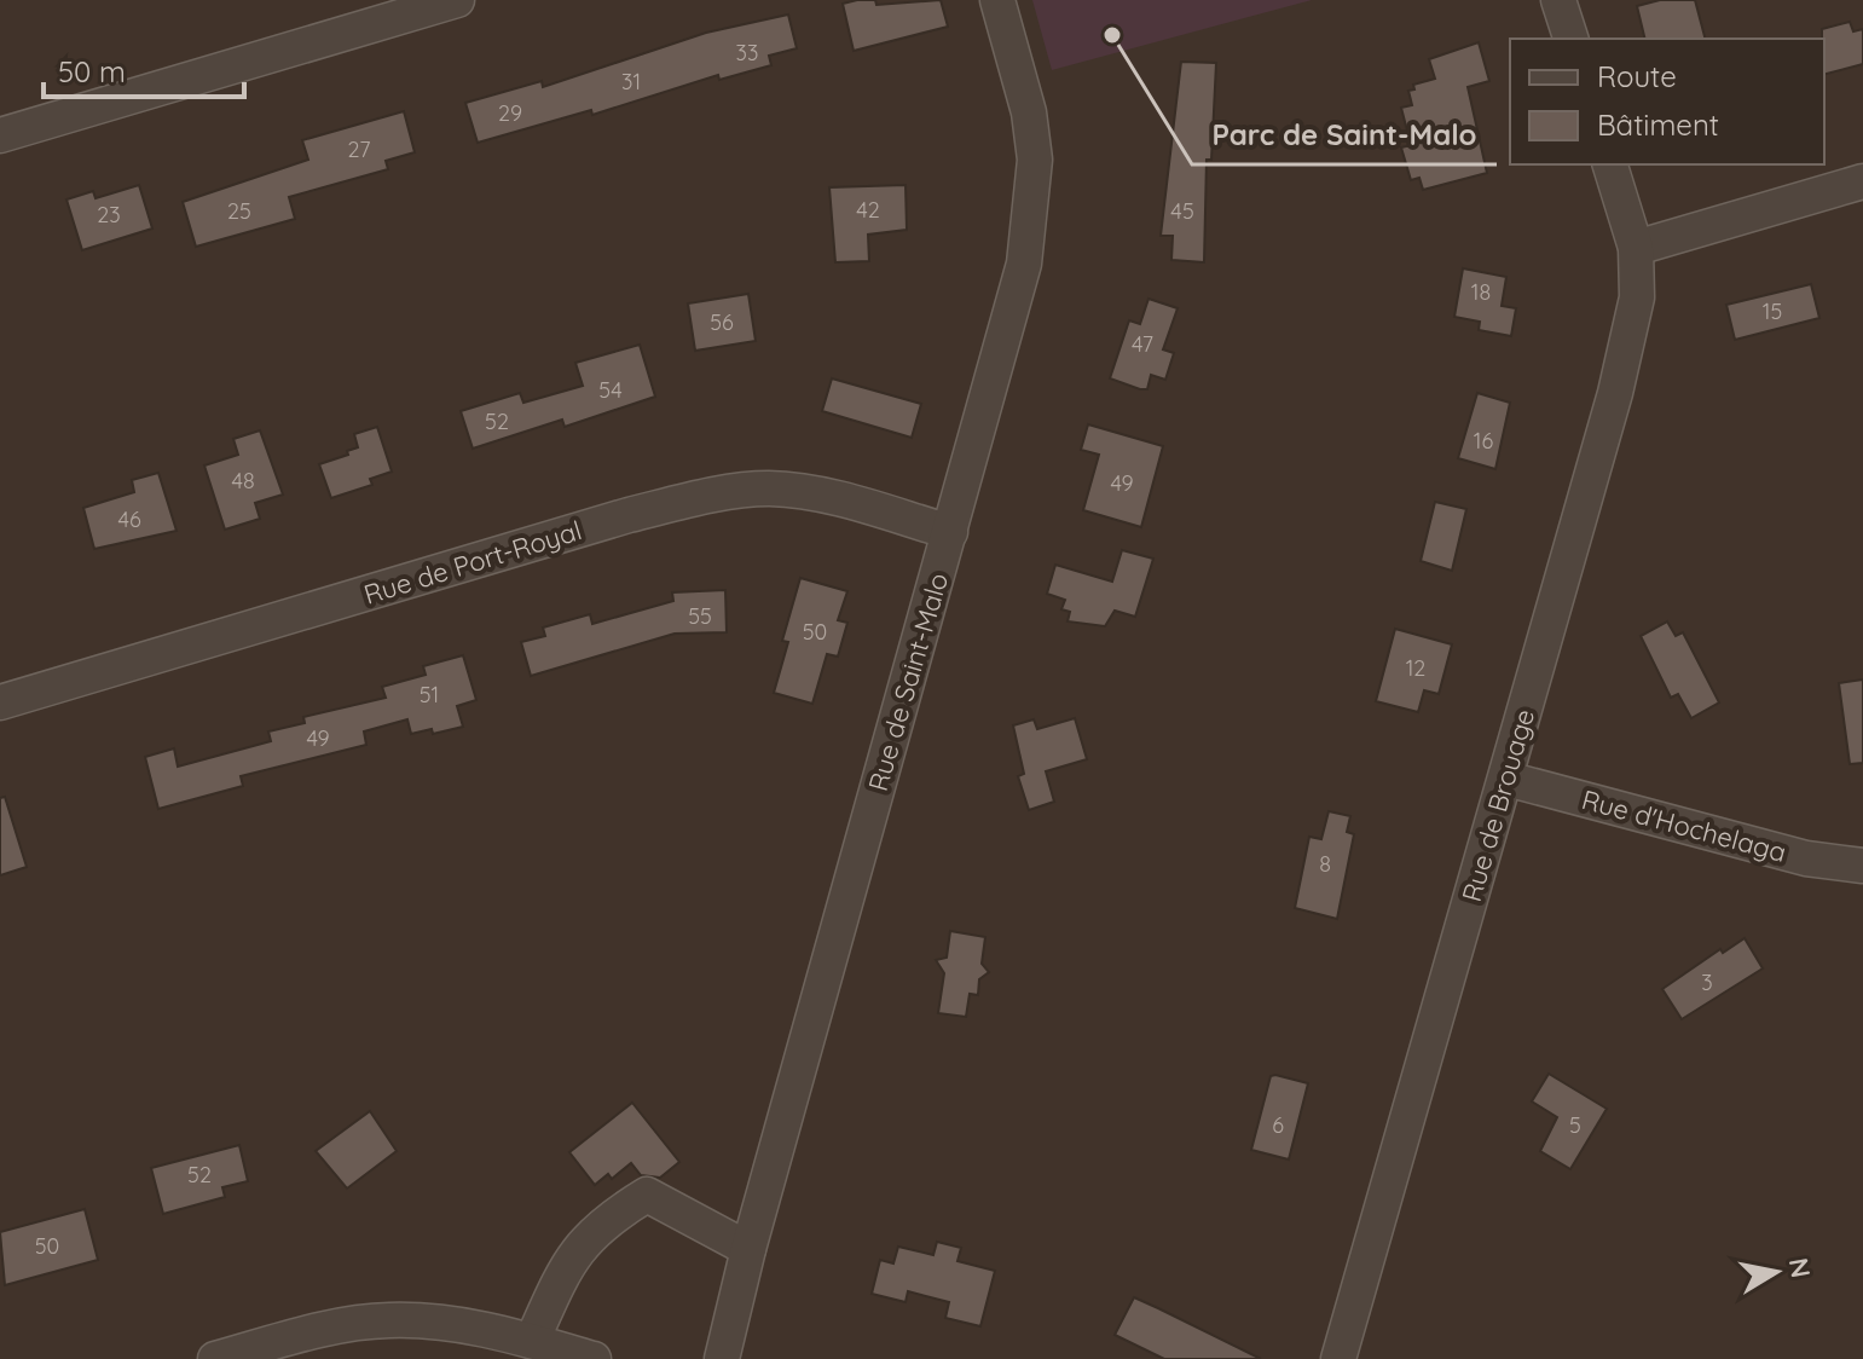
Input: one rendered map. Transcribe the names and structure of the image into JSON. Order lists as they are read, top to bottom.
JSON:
{
  "streets": {
    "street": [
      "Rue de Port-Royal",
      "Rue de Saint-Malo",
      "Rue de Brouage",
      "Rue d'Hochelaga"
    ]
  },
  "crossings": [
    ["Rue de Port-Royal", "Rue de Saint-Malo"],
    ["Rue de Brouage", "Rue d'Hochelaga"]
  ],
  "places": ["Parc de Saint-Malo"],
  "house_numbers": [
    "33",
    "31",
    "29",
    "27",
    "42",
    "25",
    "45",
    "23",
    "18",
    "15",
    "56",
    "47",
    "54",
    "52",
    "16",
    "48",
    "49",
    "46",
    "55",
    "50",
    "12",
    "51",
    "49",
    "8",
    "3",
    "6",
    "5",
    "52",
    "50"
  ],
  "legend": ["Route", "Bâtiment"],
  "scale_bar": "50 m",
  "north": "right"
}
